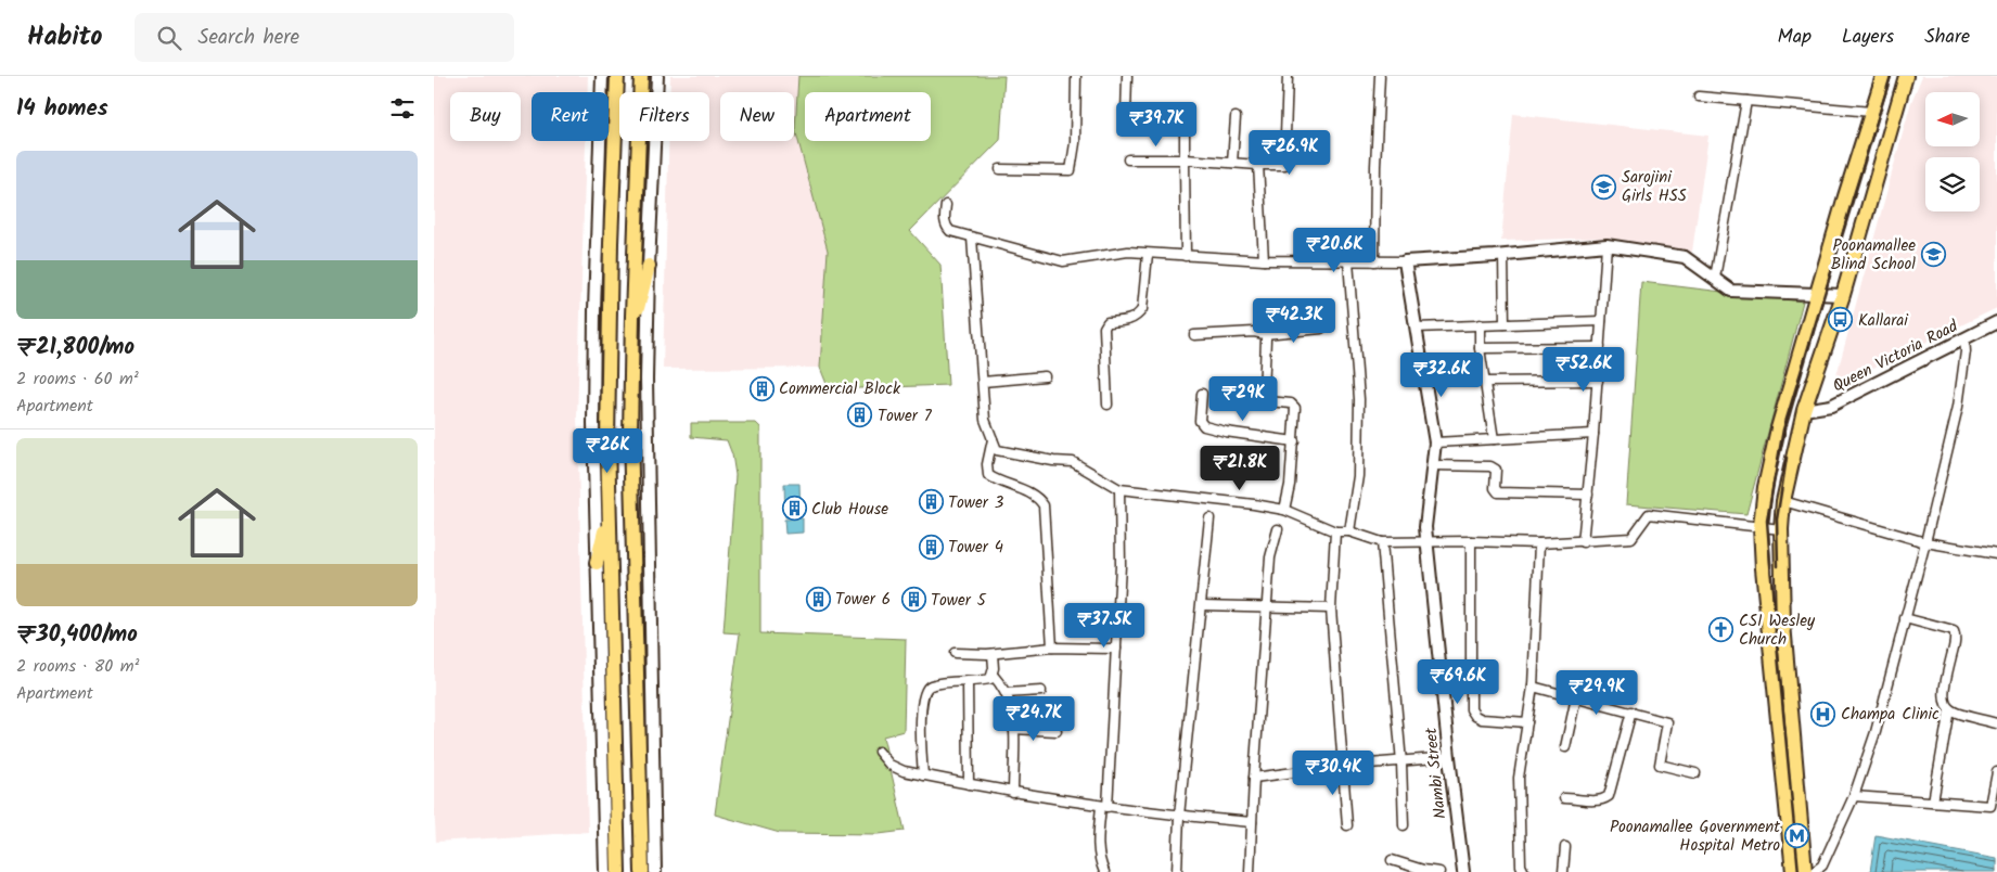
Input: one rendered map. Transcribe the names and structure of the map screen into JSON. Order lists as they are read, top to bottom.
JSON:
{
  "streets": {
    "street": ["Queen Victoria Road", "Nambi Street"]
  },
  "places": {
    "school or university": ["Sarojini Girls HSS", "Poonamallee Blind School"],
    "bus stop": ["Kallarai"],
    "building": [
      "Commercial Block",
      "Tower 7",
      "Tower 3",
      "Club House",
      "Tower 4",
      "Tower 6",
      "Tower 5"
    ],
    "church": ["CSI Wesley Church"],
    "hospital": ["Champa Clinic"],
    "metro station": ["Poonamallee Government Hospital Metro"]
  },
  "north": "left",
  "page": {
    "header": "Habito",
    "search": "Search here",
    "nav": ["Map", "Layers", "Share"],
    "heading": "14 homes",
    "chip": [
      "Buy",
      "Rent",
      "Filters",
      "New",
      "Apartment"
    ],
    "price": [
      "₹39.7K",
      "₹26.9K",
      "₹20.6K",
      "₹42.3K",
      "₹52.6K",
      "₹32.6K",
      "₹29K",
      "₹26K",
      "₹21.8K",
      "₹37.5K",
      "₹69.6K",
      "₹29.9K",
      "₹24.7K",
      "₹30.4K"
    ],
    "list": [
      {
        "name": "₹21,800/mo",
        "note": "2 rooms · 60 m² · Apartment"
      },
      {
        "name": "₹30,400/mo",
        "note": "2 rooms · 80 m² · Apartment"
      }
    ]
  }
}
